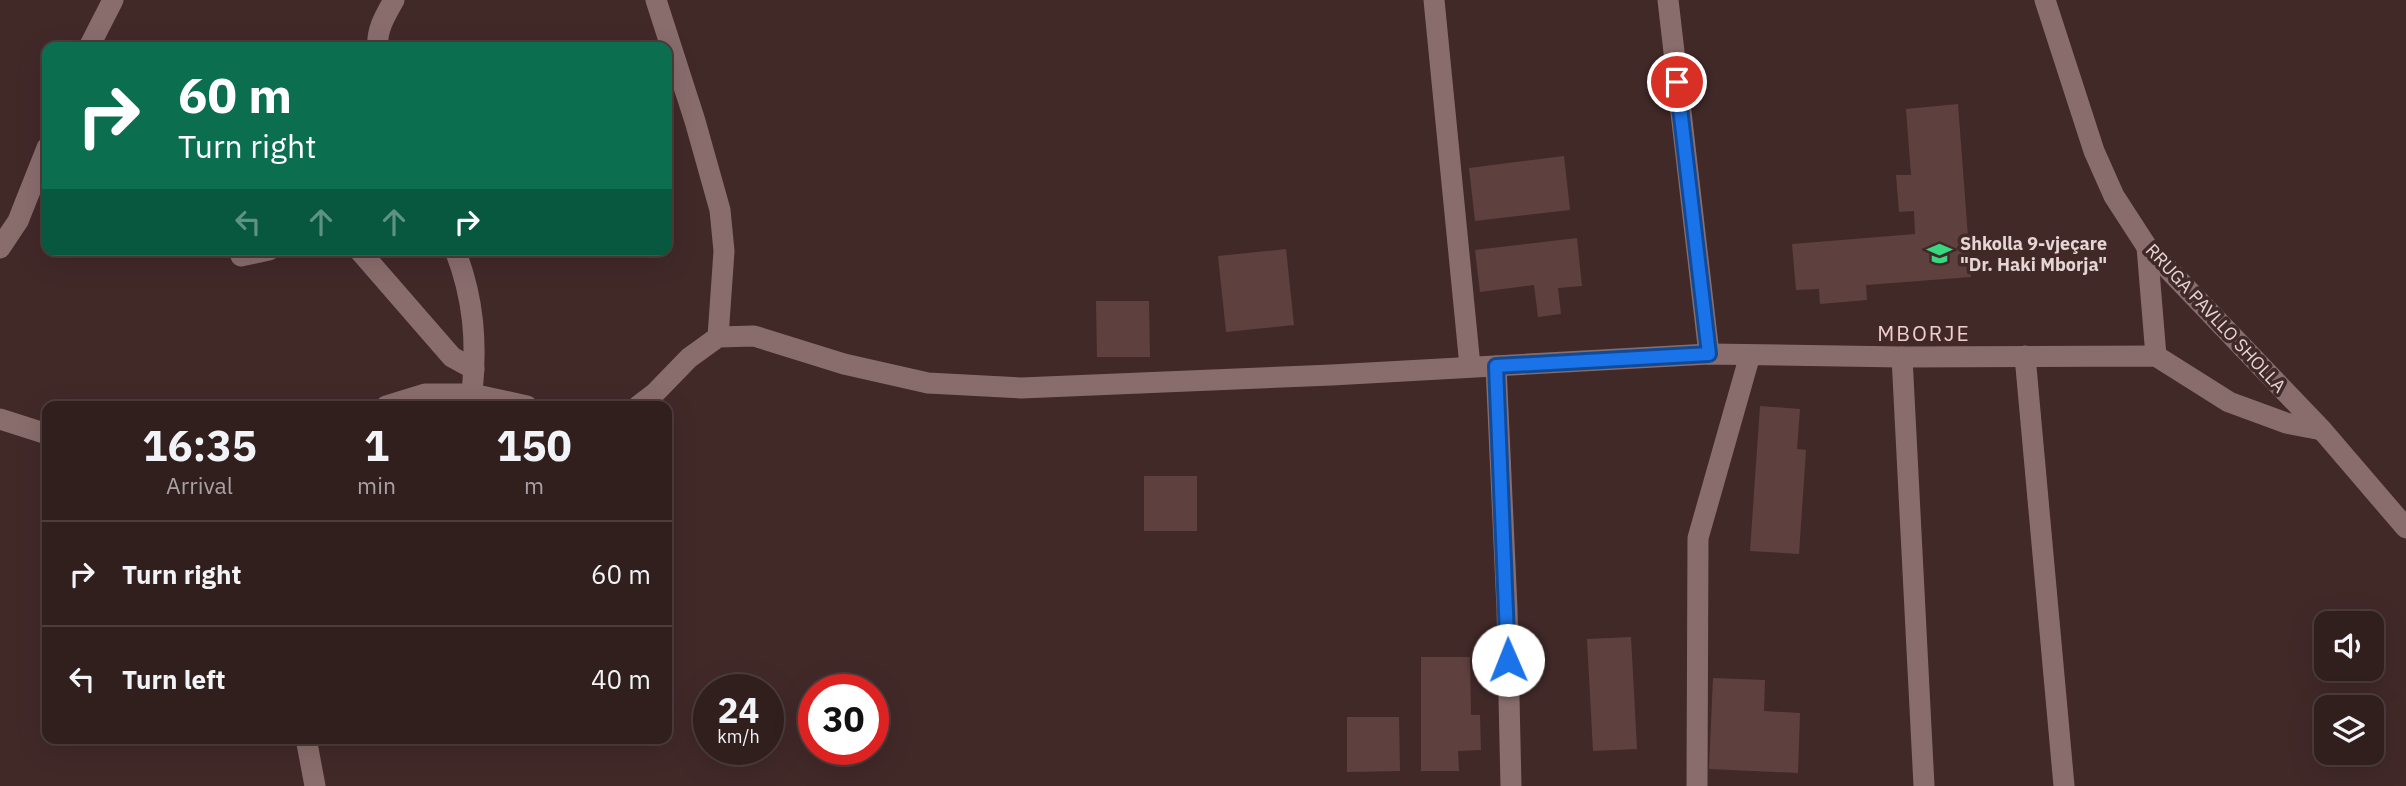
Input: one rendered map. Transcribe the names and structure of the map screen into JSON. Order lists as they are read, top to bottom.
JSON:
{
  "streets": {
    "street": ["RRUGA PAVLLO SHOLLA"]
  },
  "districts": ["MBORJE"],
  "places": {
    "school or university": ["Shkolla 9-vjeçare \"Dr. Haki Mborja\""]
  },
  "page": {
    "turn": ["60 m", "Turn right"],
    "eta": [
      "16:35",
      "Arrival",
      "1",
      "min",
      "150",
      "m"
    ],
    "list": [
      {
        "name": "Turn right",
        "value": "60 m"
      },
      {
        "name": "Turn left",
        "value": "40 m"
      }
    ],
    "speed": "24 km/h",
    "limit": "30"
  }
}
